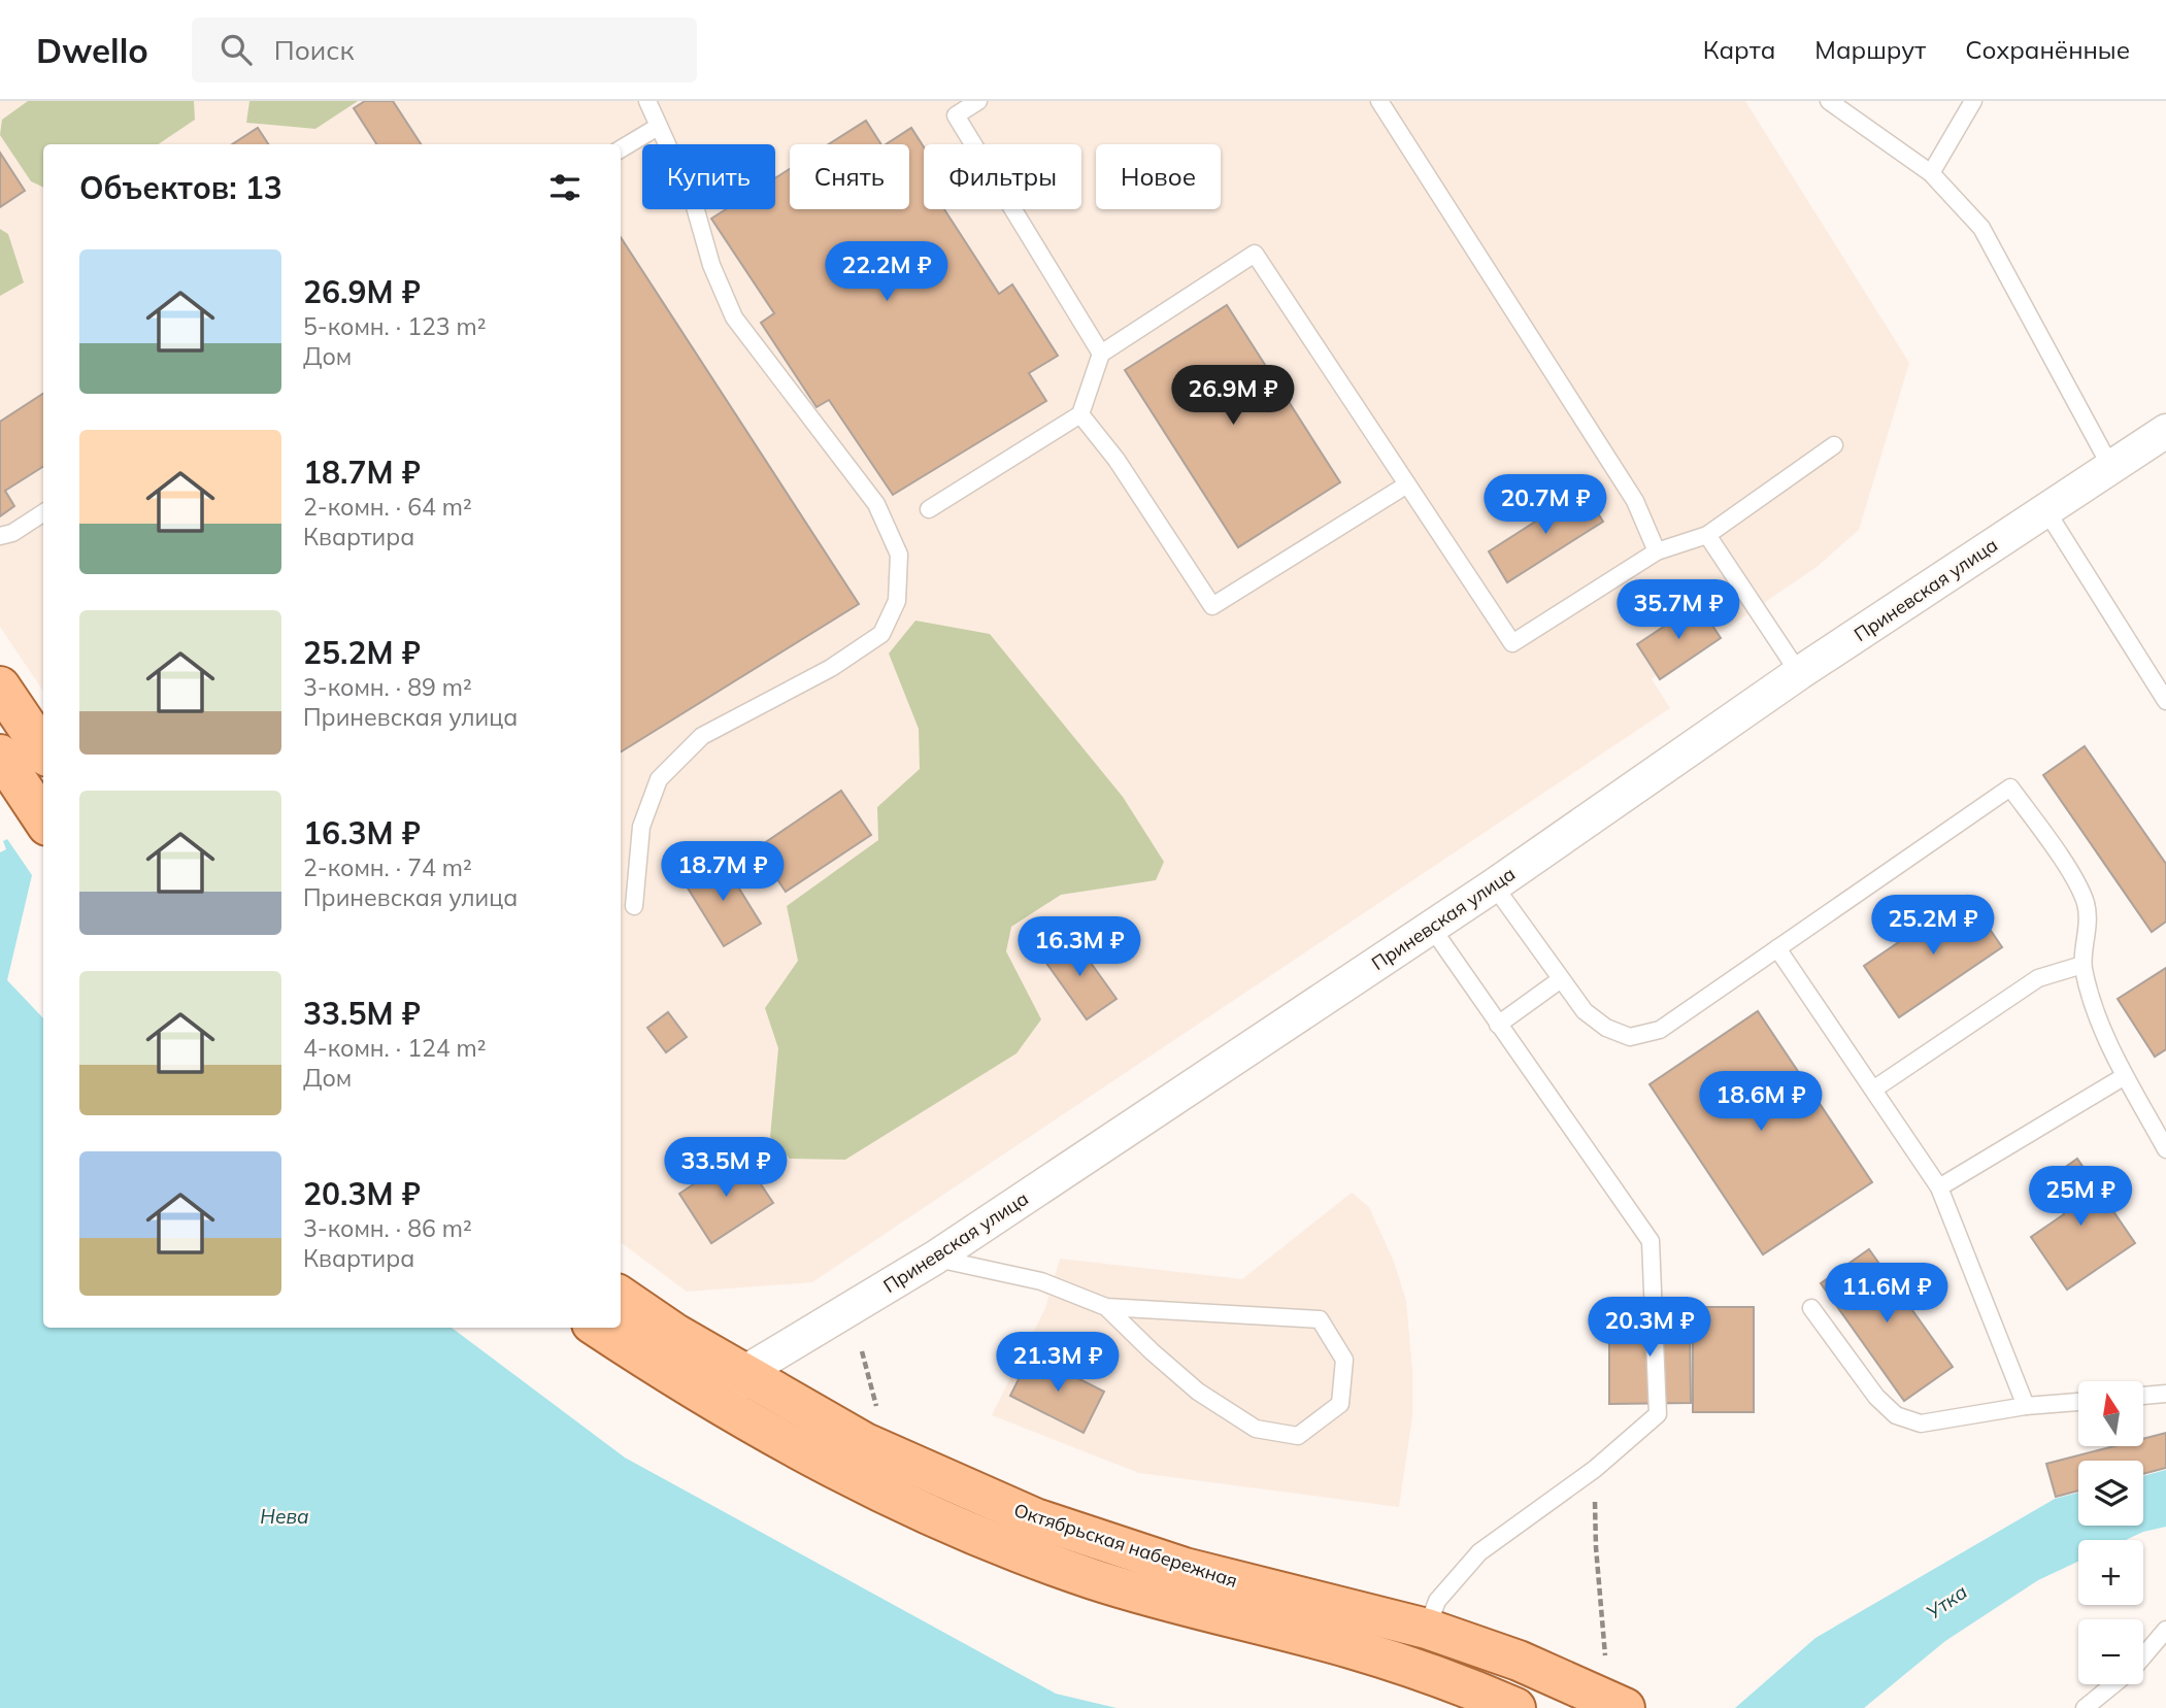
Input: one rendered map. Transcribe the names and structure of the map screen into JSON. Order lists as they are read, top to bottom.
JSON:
{
  "streets": {
    "main road": ["Октябрьская набережная"],
    "street": ["Приневская улица"]
  },
  "crossings": [
    ["Приневская улица", "Октябрьская набережная"]
  ],
  "water": ["Нева", "Утка"],
  "north": "top",
  "page": {
    "header": "Dwello",
    "search": "Поиск",
    "nav": ["Карта", "Маршрут", "Сохранённые"],
    "chip": [
      "Купить",
      "Снять",
      "Фильтры",
      "Новое"
    ],
    "heading": "Объектов: 13",
    "list": [
      {
        "name": "26.9M ₽",
        "note": "5-комн. · 123 m² · Дом"
      },
      {
        "name": "18.7M ₽",
        "note": "2-комн. · 64 m² · Квартира"
      },
      {
        "name": "25.2M ₽",
        "note": "3-комн. · 89 m² · Приневская улица"
      },
      {
        "name": "16.3M ₽",
        "note": "2-комн. · 74 m² · Приневская улица"
      },
      {
        "name": "33.5M ₽",
        "note": "4-комн. · 124 m² · Дом"
      },
      {
        "name": "20.3M ₽",
        "note": "3-комн. · 86 m² · Квартира"
      }
    ],
    "price": [
      "22.2M ₽",
      "26.9M ₽",
      "20.7M ₽",
      "35.7M ₽",
      "18.7M ₽",
      "25.2M ₽",
      "16.3M ₽",
      "18.6M ₽",
      "33.5M ₽",
      "25M ₽",
      "11.6M ₽",
      "20.3M ₽",
      "21.3M ₽"
    ],
    "map_buttons": ["+", "−"]
  }
}
